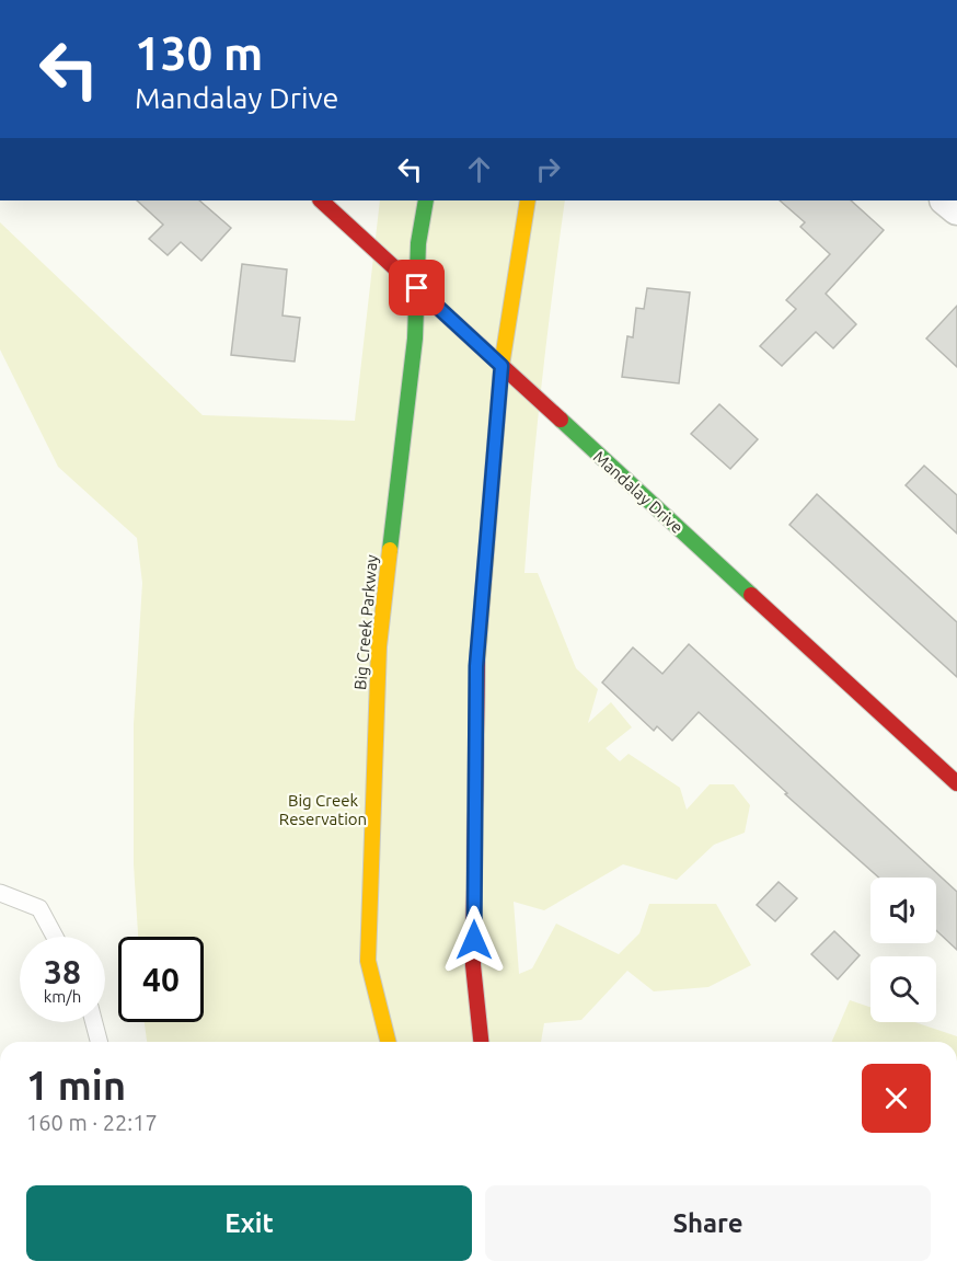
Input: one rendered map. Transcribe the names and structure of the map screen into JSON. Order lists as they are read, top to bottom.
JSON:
{
  "streets": {
    "street": ["Mandalay Drive", "Big Creek Parkway"]
  },
  "crossings": [
    ["Mandalay Drive", "Big Creek Parkway"]
  ],
  "parks": ["Big Creek Reservation"],
  "page": {
    "turn": ["130 m", "Mandalay Drive"],
    "speed": "38 km/h",
    "limit": "40",
    "heading": ["1 min", "160 m · 22:17"],
    "buttons": ["Exit", "Share"]
  }
}
